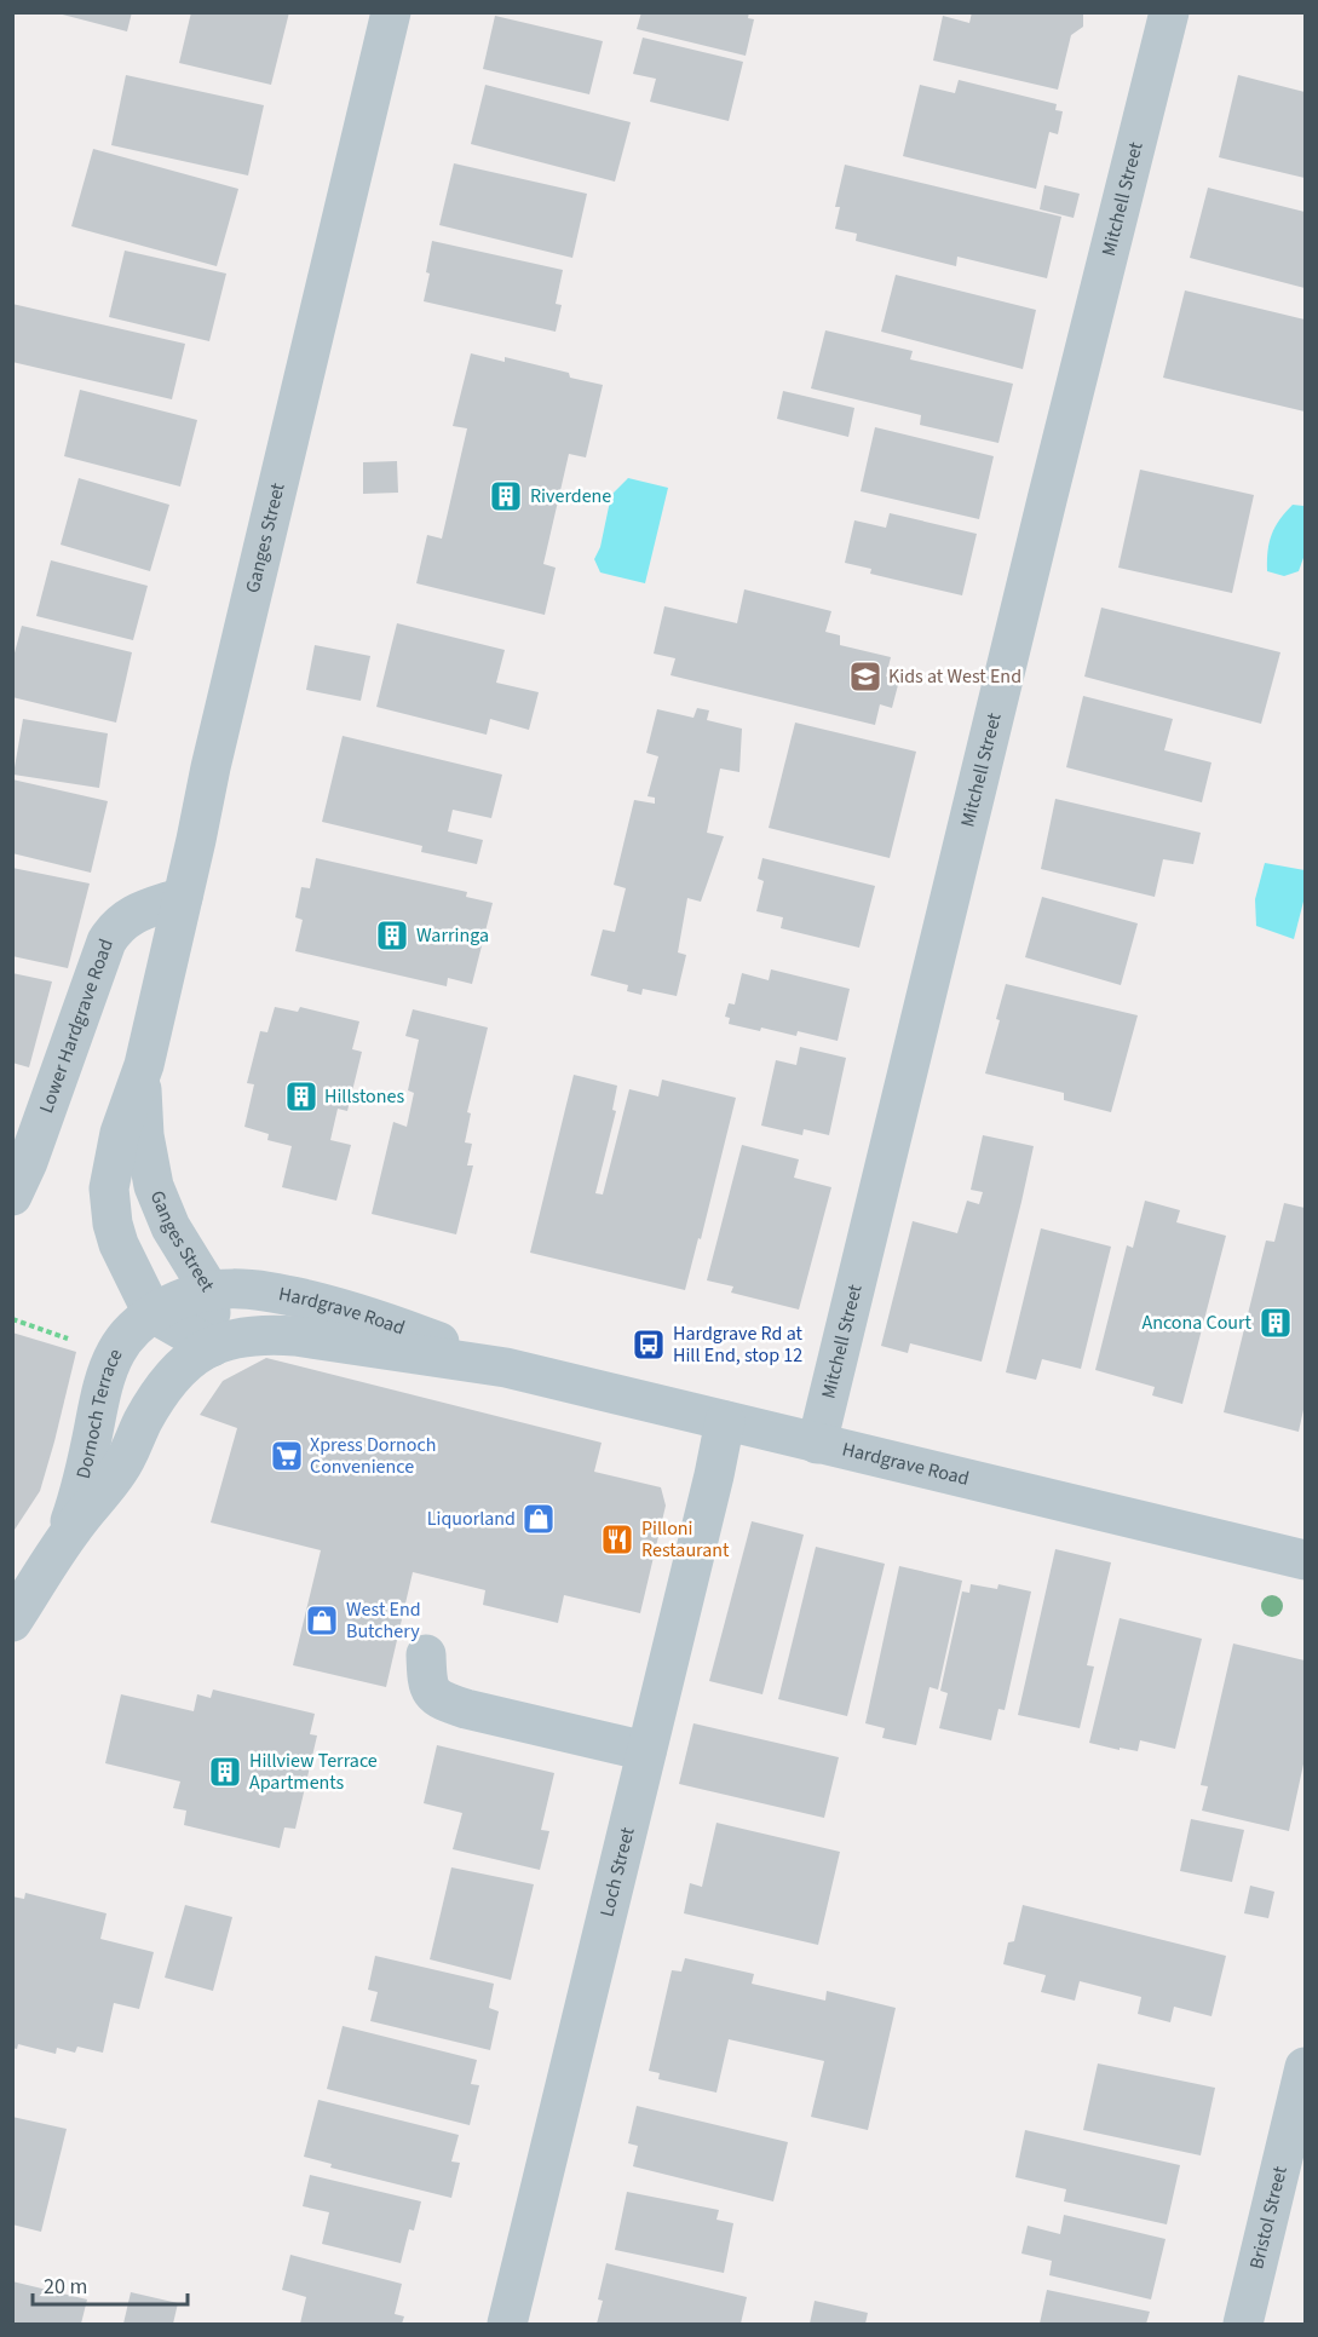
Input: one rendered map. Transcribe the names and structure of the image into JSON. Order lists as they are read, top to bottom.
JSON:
{
  "streets": {
    "street": [
      "Mitchell Street",
      "Ganges Street",
      "Lower Hardgrave Road",
      "Hardgrave Road",
      "Dornoch Terrace",
      "Loch Street",
      "Bristol Street"
    ]
  },
  "crossings": [
    ["Mitchell Street", "Hardgrave Road"],
    ["Ganges Street", "Lower Hardgrave Road"],
    ["Ganges Street", "Hardgrave Road"],
    ["Ganges Street", "Dornoch Terrace"],
    ["Hardgrave Road", "Dornoch Terrace"],
    ["Hardgrave Road", "Loch Street"]
  ],
  "places": {
    "building": [
      "Riverdene",
      "Warringa",
      "Hillstones",
      "Ancona Court",
      "Hillview Terrace Apartments"
    ],
    "school or university": ["Kids at West End"],
    "bus stop": ["Hardgrave Rd at Hill End, stop 12"],
    "supermarket": ["Xpress Dornoch Convenience"],
    "shop": ["Liquorland", "West End Butchery"],
    "restaurant": ["Pilloni Restaurant"]
  },
  "scale_bar": "20 m"
}
